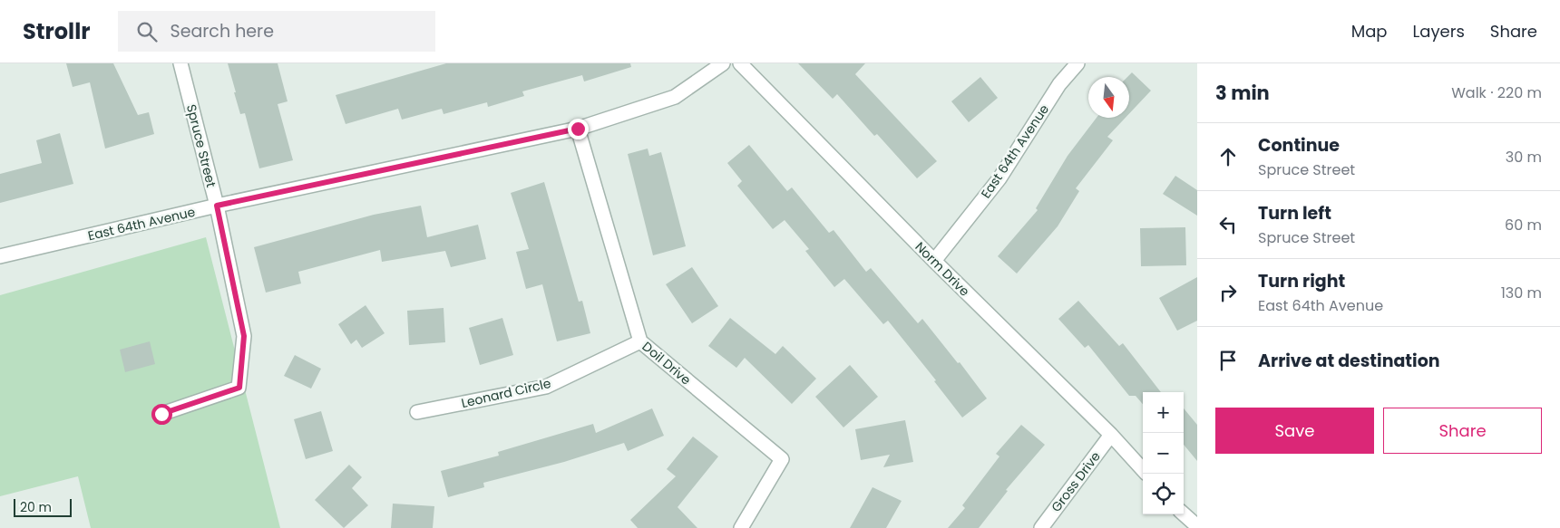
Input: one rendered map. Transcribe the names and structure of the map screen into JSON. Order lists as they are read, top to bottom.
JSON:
{
  "streets": {
    "street": [
      "Spruce Street",
      "East 64th Avenue",
      "Norm Drive",
      "Doil Drive",
      "Leonard Circle",
      "Gross Drive"
    ]
  },
  "crossings": [
    ["Spruce Street", "East 64th Avenue"],
    ["East 64th Avenue", "Norm Drive"],
    ["East 64th Avenue", "Doil Drive"],
    ["Norm Drive", "Gross Drive"],
    ["Doil Drive", "Leonard Circle"]
  ],
  "scale_bar": "20 m",
  "north": "bottom",
  "page": {
    "header": "Strollr",
    "search": "Search here",
    "nav": ["Map", "Layers", "Share"],
    "heading": ["3 min", "Walk · 220 m"],
    "list": [
      ["Continue", "Spruce Street", "30 m"],
      ["Turn left", "Spruce Street", "60 m"],
      ["Turn right", "East 64th Avenue", "130 m"],
      "Arrive at destination"
    ],
    "map_buttons": ["+", "−"],
    "buttons": ["Save", "Share"],
    "scale": "20 m"
  }
}
